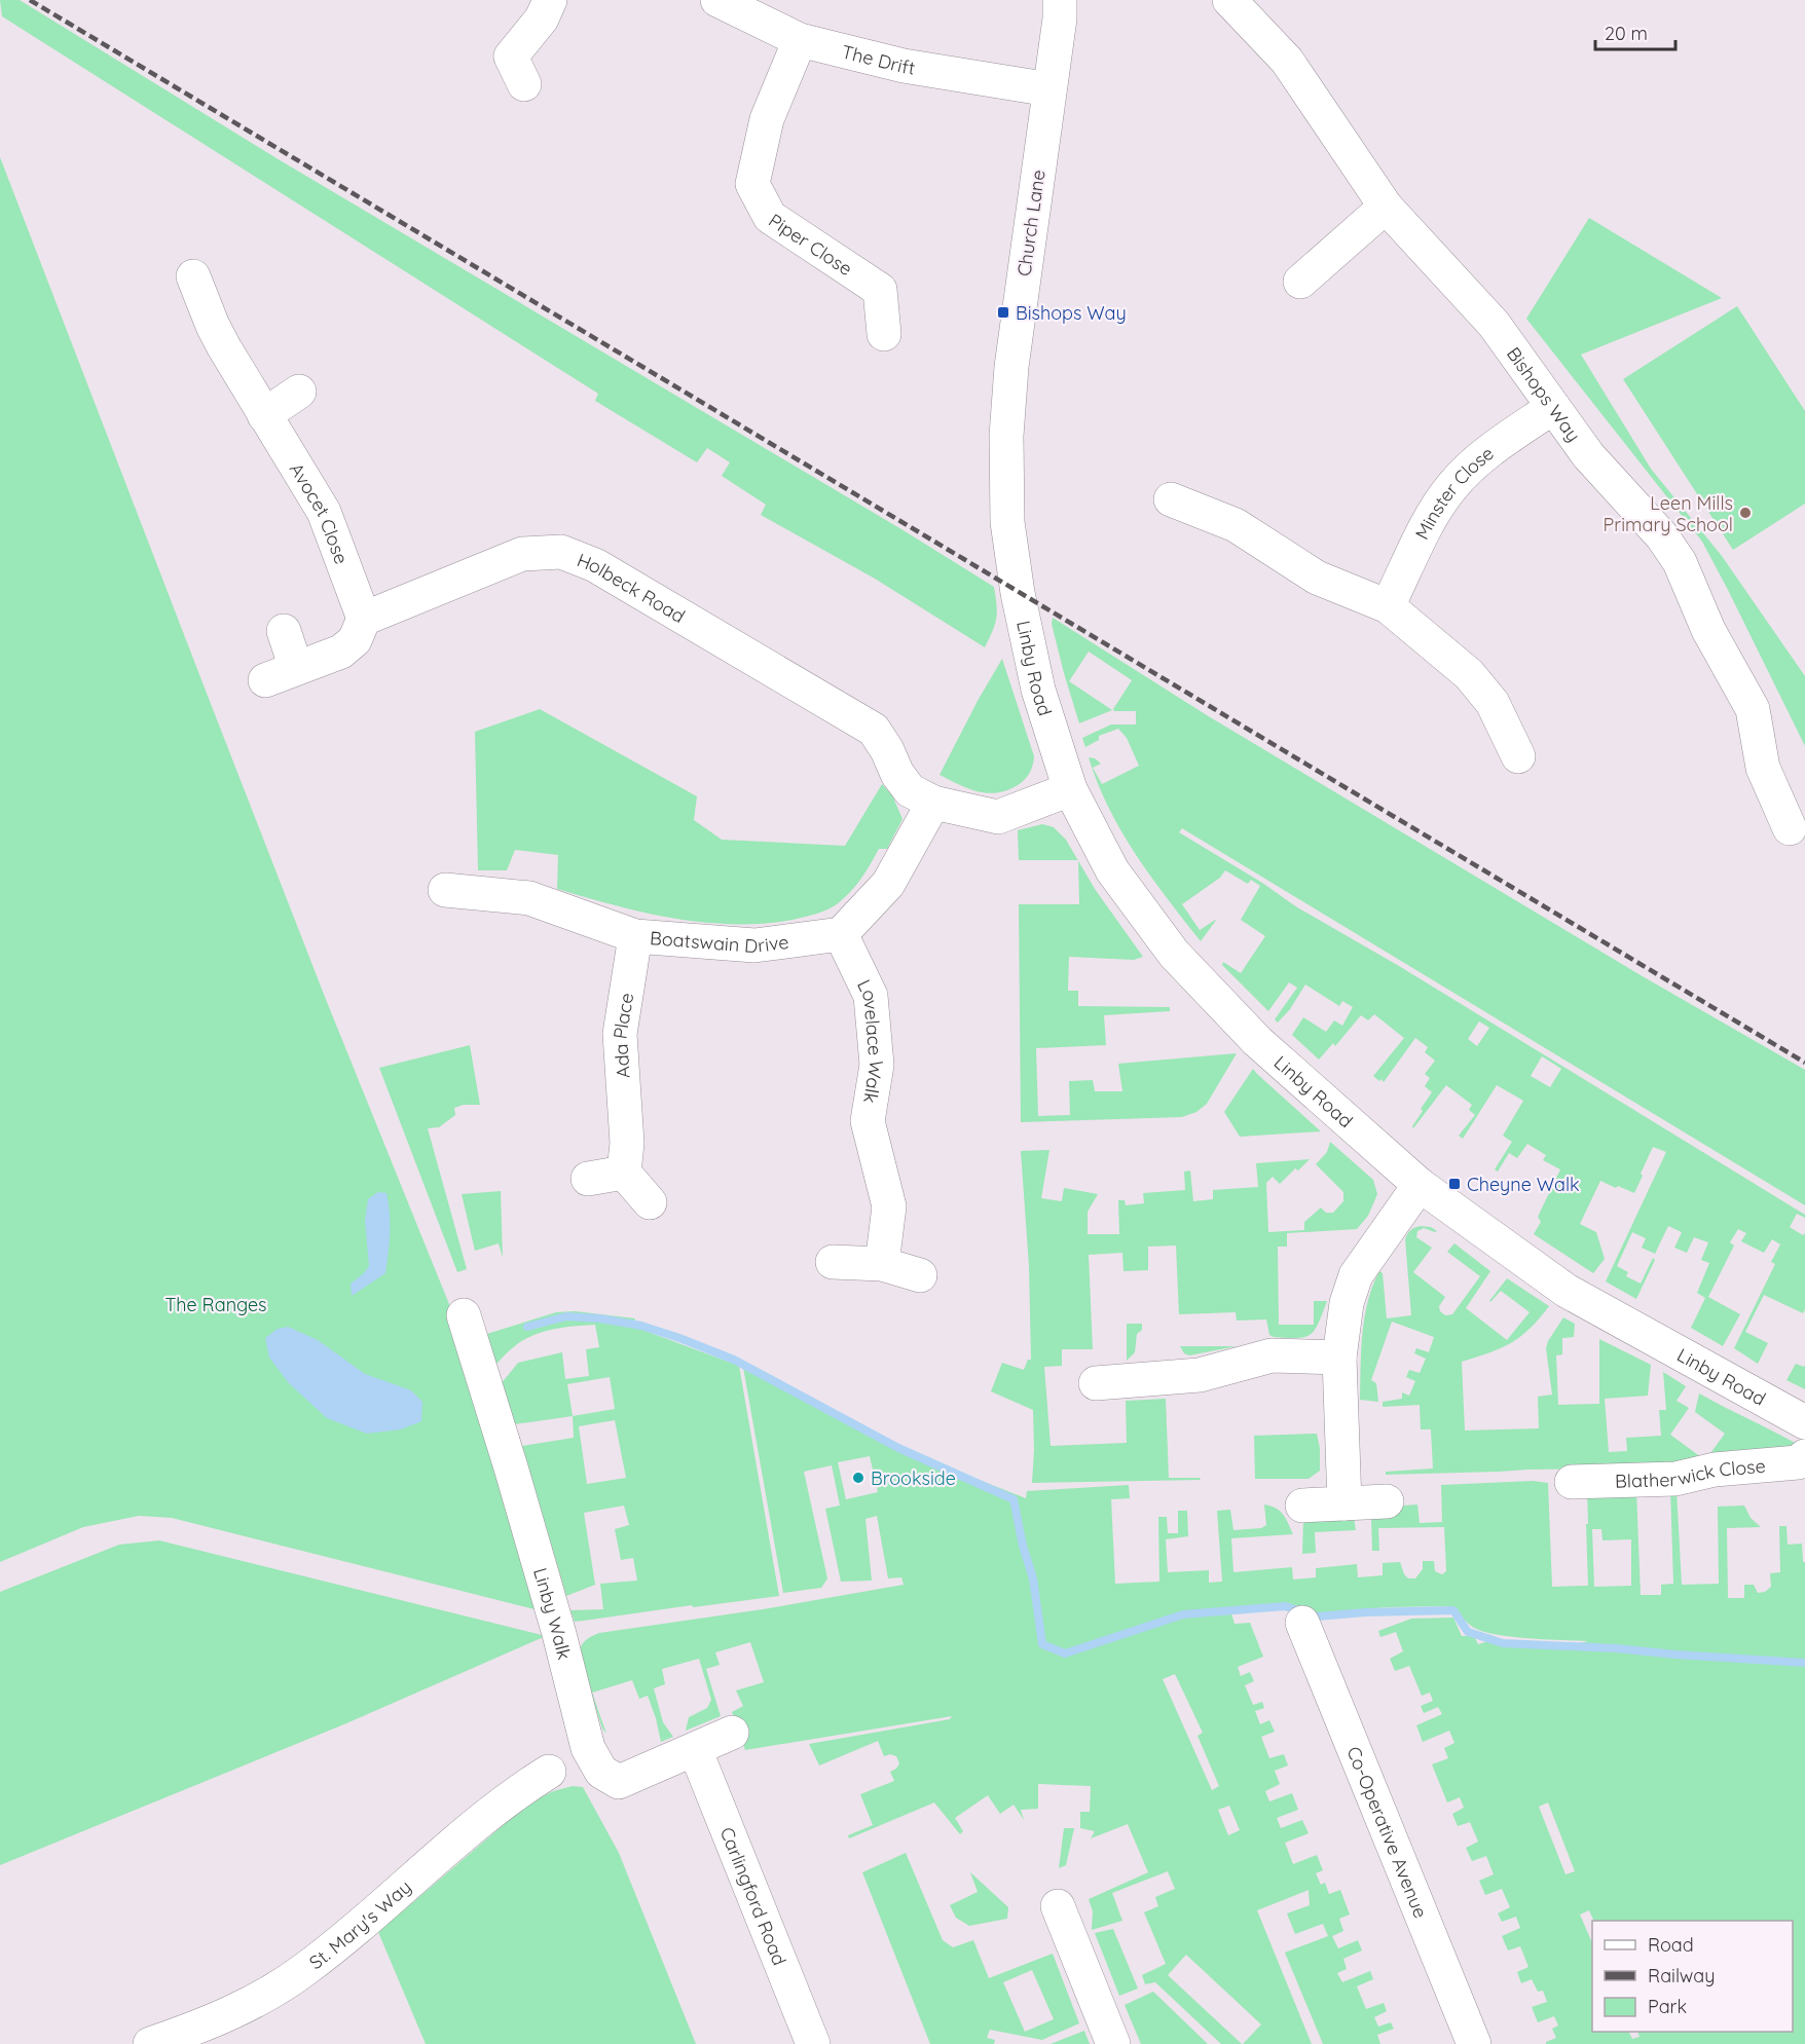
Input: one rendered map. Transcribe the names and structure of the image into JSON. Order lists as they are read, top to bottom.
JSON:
{
  "streets": {
    "street": [
      "The Drift",
      "Church Lane",
      "Piper Close",
      "Bishops Way",
      "Minster Close",
      "Avocet Close",
      "Holbeck Road",
      "Linby Road",
      "Boatswain Drive",
      "Ada Place",
      "Lovelace Walk",
      "Blatherwick Close",
      "Linby Walk",
      "Co-Operative Avenue",
      "Carlingford Road",
      "St. Mary's Way"
    ]
  },
  "crossings": [
    ["The Drift", "Church Lane"],
    ["The Drift", "Piper Close"],
    ["Church Lane", "Linby Road"],
    ["Bishops Way", "Minster Close"],
    ["Avocet Close", "Holbeck Road"],
    ["Holbeck Road", "Linby Road"],
    ["Boatswain Drive", "Ada Place"],
    ["Boatswain Drive", "Lovelace Walk"],
    ["Linby Walk", "Carlingford Road"],
    ["Linby Walk", "St. Mary's Way"]
  ],
  "parks": ["The Ranges"],
  "places": {
    "transit": ["Bishops Way", "Cheyne Walk"],
    "other": ["Leen Mills Primary School", "Brookside"]
  },
  "legend": ["Road", "Railway", "Park"],
  "scale_bar": "20 m"
}
